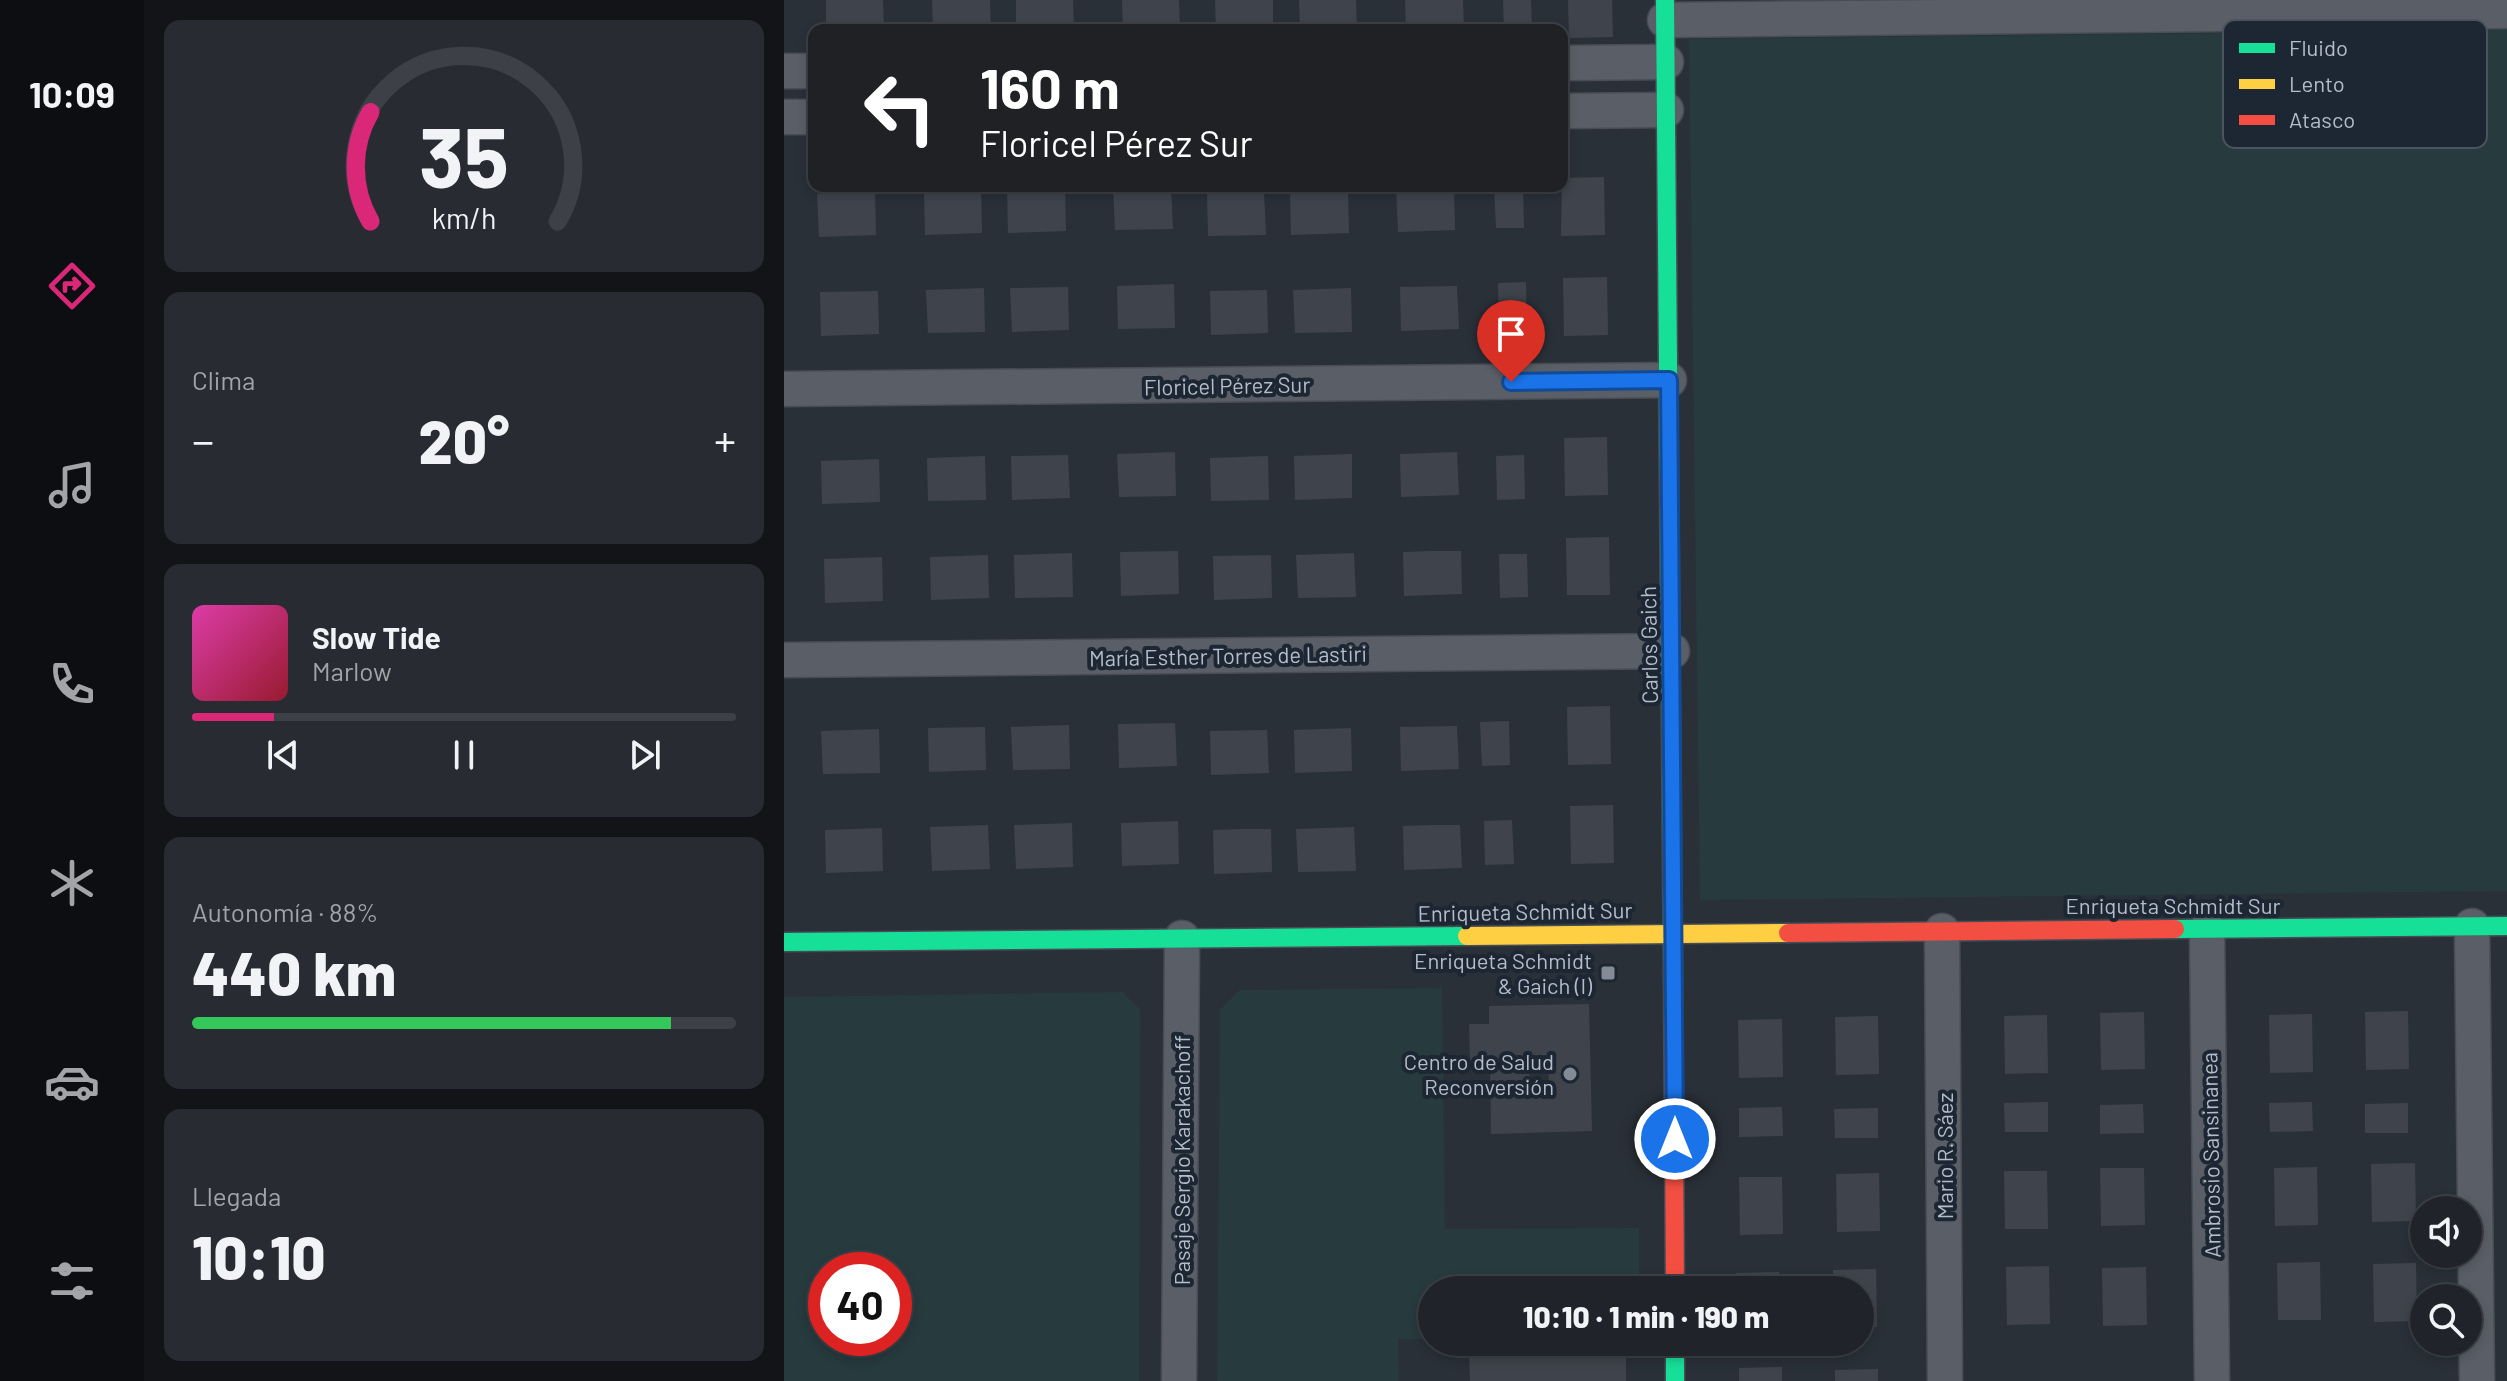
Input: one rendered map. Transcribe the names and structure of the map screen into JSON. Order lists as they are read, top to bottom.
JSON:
{
  "streets": {
    "street": [
      "Floricel Pérez Sur",
      "Carlos Gaich",
      "María Esther Torres de Lastiri",
      "Enriqueta Schmidt Sur",
      "Ambrosio Sansinanea",
      "Mario R. Sáez",
      "Pasaje Sergio Karakachoff"
    ]
  },
  "crossings": [
    ["Floricel Pérez Sur", "Carlos Gaich"],
    ["Carlos Gaich", "María Esther Torres de Lastiri"],
    ["Carlos Gaich", "Enriqueta Schmidt Sur"],
    ["Enriqueta Schmidt Sur", "Ambrosio Sansinanea"],
    ["Enriqueta Schmidt Sur", "Mario R. Sáez"],
    ["Enriqueta Schmidt Sur", "Pasaje Sergio Karakachoff"]
  ],
  "places": {
    "transit": ["Enriqueta Schmidt & Gaich (I)"],
    "other": ["Centro de Salud Reconversión"]
  },
  "legend": ["Fluido", "Lento", "Atasco"],
  "page": {
    "tabs": "10:09",
    "turn": ["160 m", "Floricel Pérez Sur"],
    "tile": [
      "Clima",
      ["Autonomía · 88%", "440 km"],
      ["Llegada", "10:10"]
    ],
    "heat": ["−", "20°", "+"],
    "song": ["Slow Tide", "Marlow"],
    "limit": "40",
    "trip": "10:10 · 1 min · 190 m",
    "gauge": ["35", "km/h"]
  }
}
